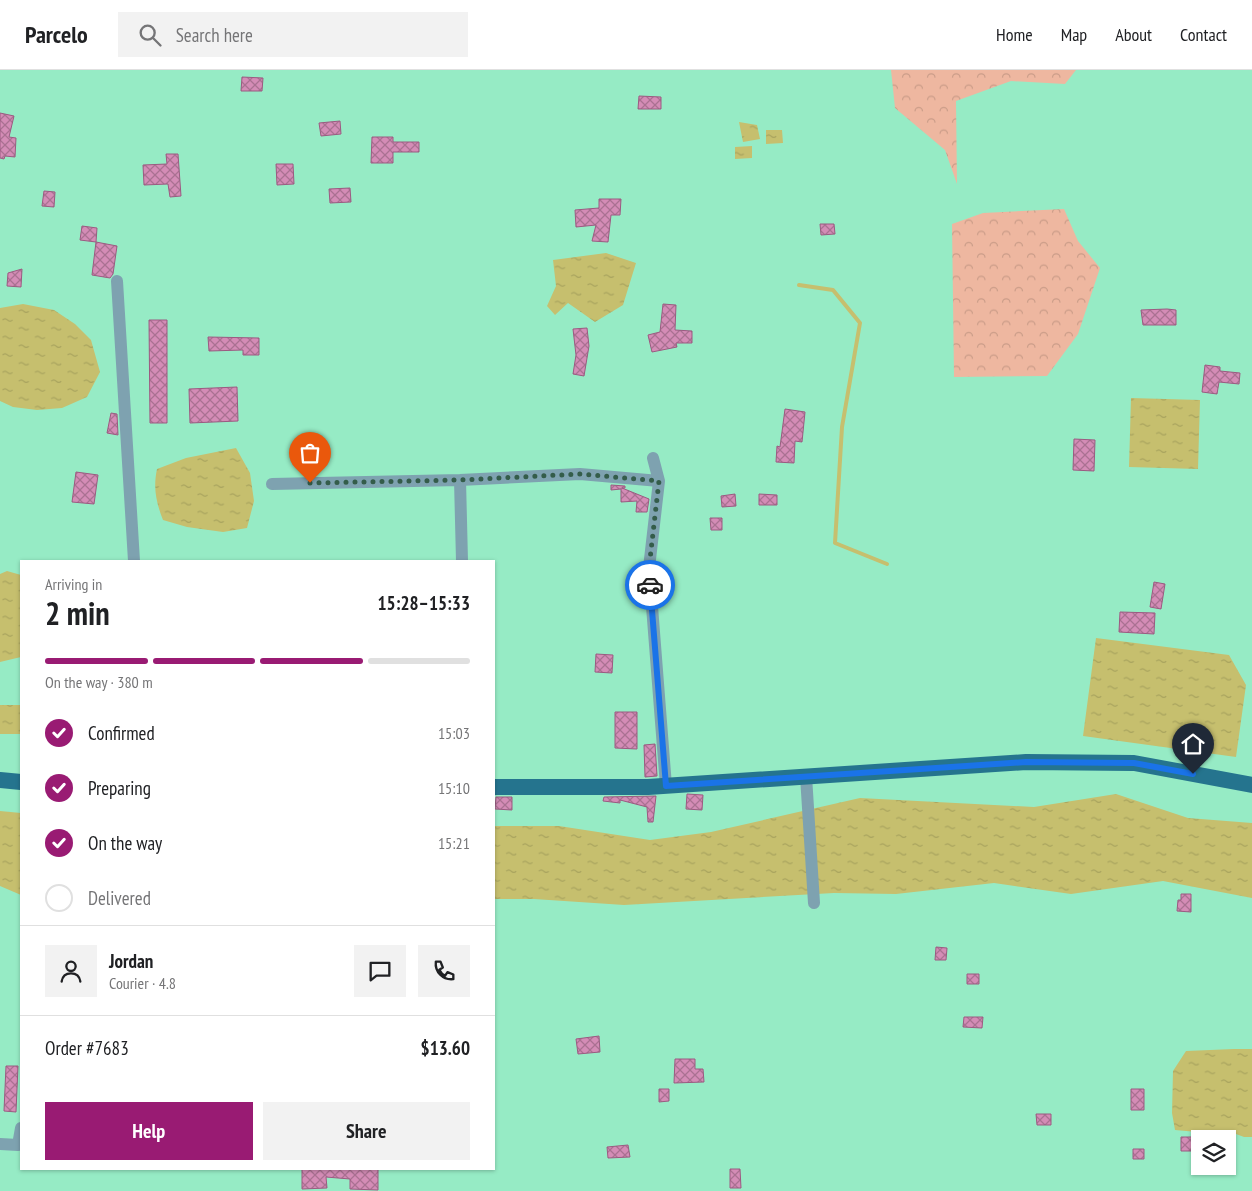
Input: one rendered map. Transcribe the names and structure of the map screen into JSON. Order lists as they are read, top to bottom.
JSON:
{
  "page": {
    "header": "Parcelo",
    "search": "Search here",
    "nav": [
      "Home",
      "Map",
      "About",
      "Contact"
    ],
    "heading": ["2 min", "Arriving in", "15:28–15:33"],
    "panel": [
      "Jordan",
      "Courier · 4.8",
      "Order #7683",
      "$13.60"
    ],
    "bar": "On the way · 380 m",
    "list": [
      ["Confirmed", "15:03"],
      ["Preparing", "15:10"],
      ["On the way", "15:21"],
      "Delivered"
    ],
    "buttons": ["Help", "Share"]
  }
}
